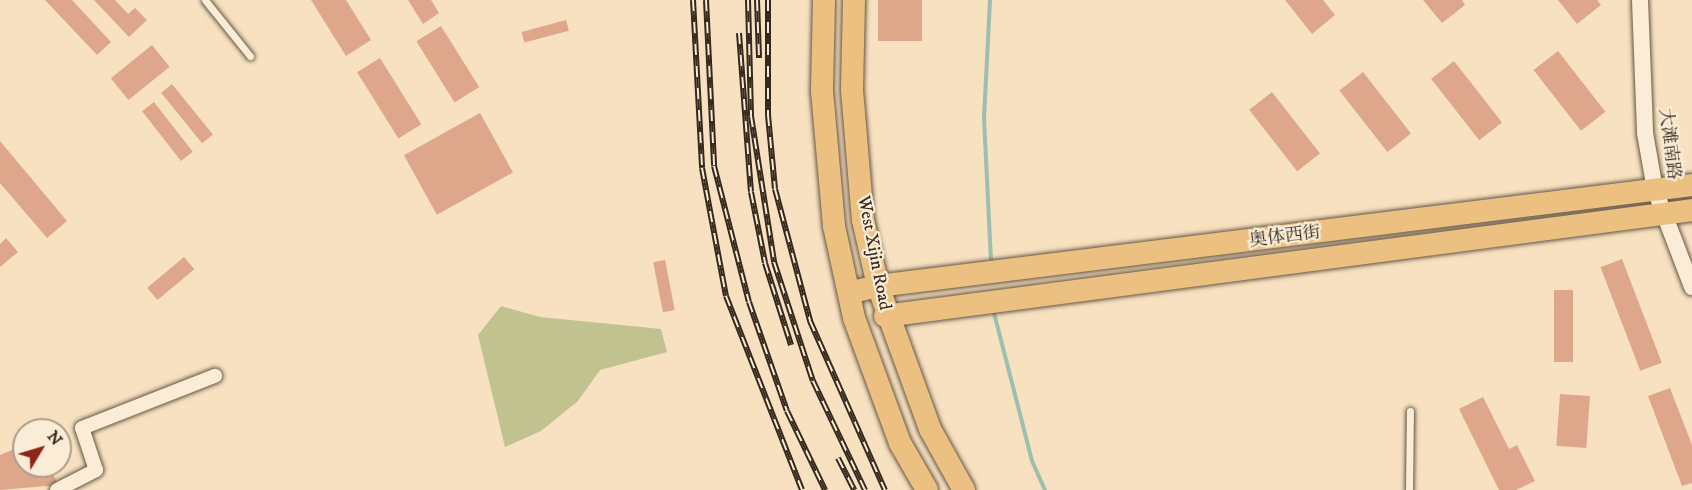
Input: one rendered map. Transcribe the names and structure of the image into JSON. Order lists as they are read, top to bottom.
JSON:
{
  "streets": {
    "main road": ["奥体西街", "West Xijin Road"],
    "street": ["大滩南路"]
  },
  "crossings": [
    ["大滩南路", "奥体西街"],
    ["奥体西街", "West Xijin Road"]
  ],
  "north": "top right"
}
